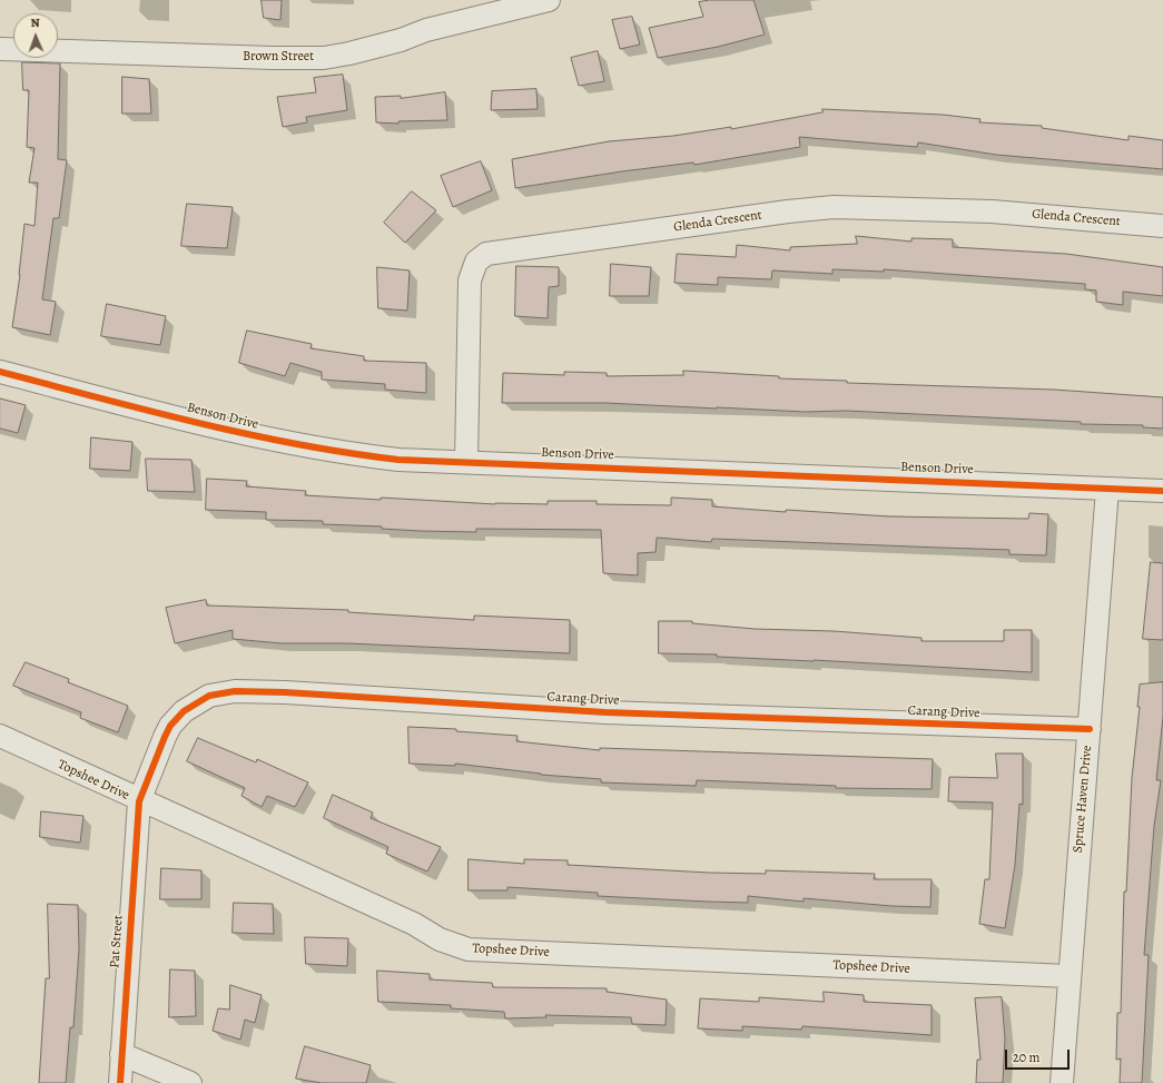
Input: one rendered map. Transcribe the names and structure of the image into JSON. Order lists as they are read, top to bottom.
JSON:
{
  "streets": {
    "street": [
      "Brown Street",
      "Glenda Crescent",
      "Benson Drive",
      "Carang Drive",
      "Topshee Drive",
      "Spruce Haven Drive",
      "Pat Street"
    ]
  },
  "crossings": [
    ["Glenda Crescent", "Benson Drive"],
    ["Benson Drive", "Spruce Haven Drive"],
    ["Carang Drive", "Topshee Drive"],
    ["Carang Drive", "Spruce Haven Drive"],
    ["Carang Drive", "Pat Street"],
    ["Topshee Drive", "Spruce Haven Drive"],
    ["Topshee Drive", "Pat Street"]
  ],
  "scale_bar": "20 m",
  "north": "top"
}
